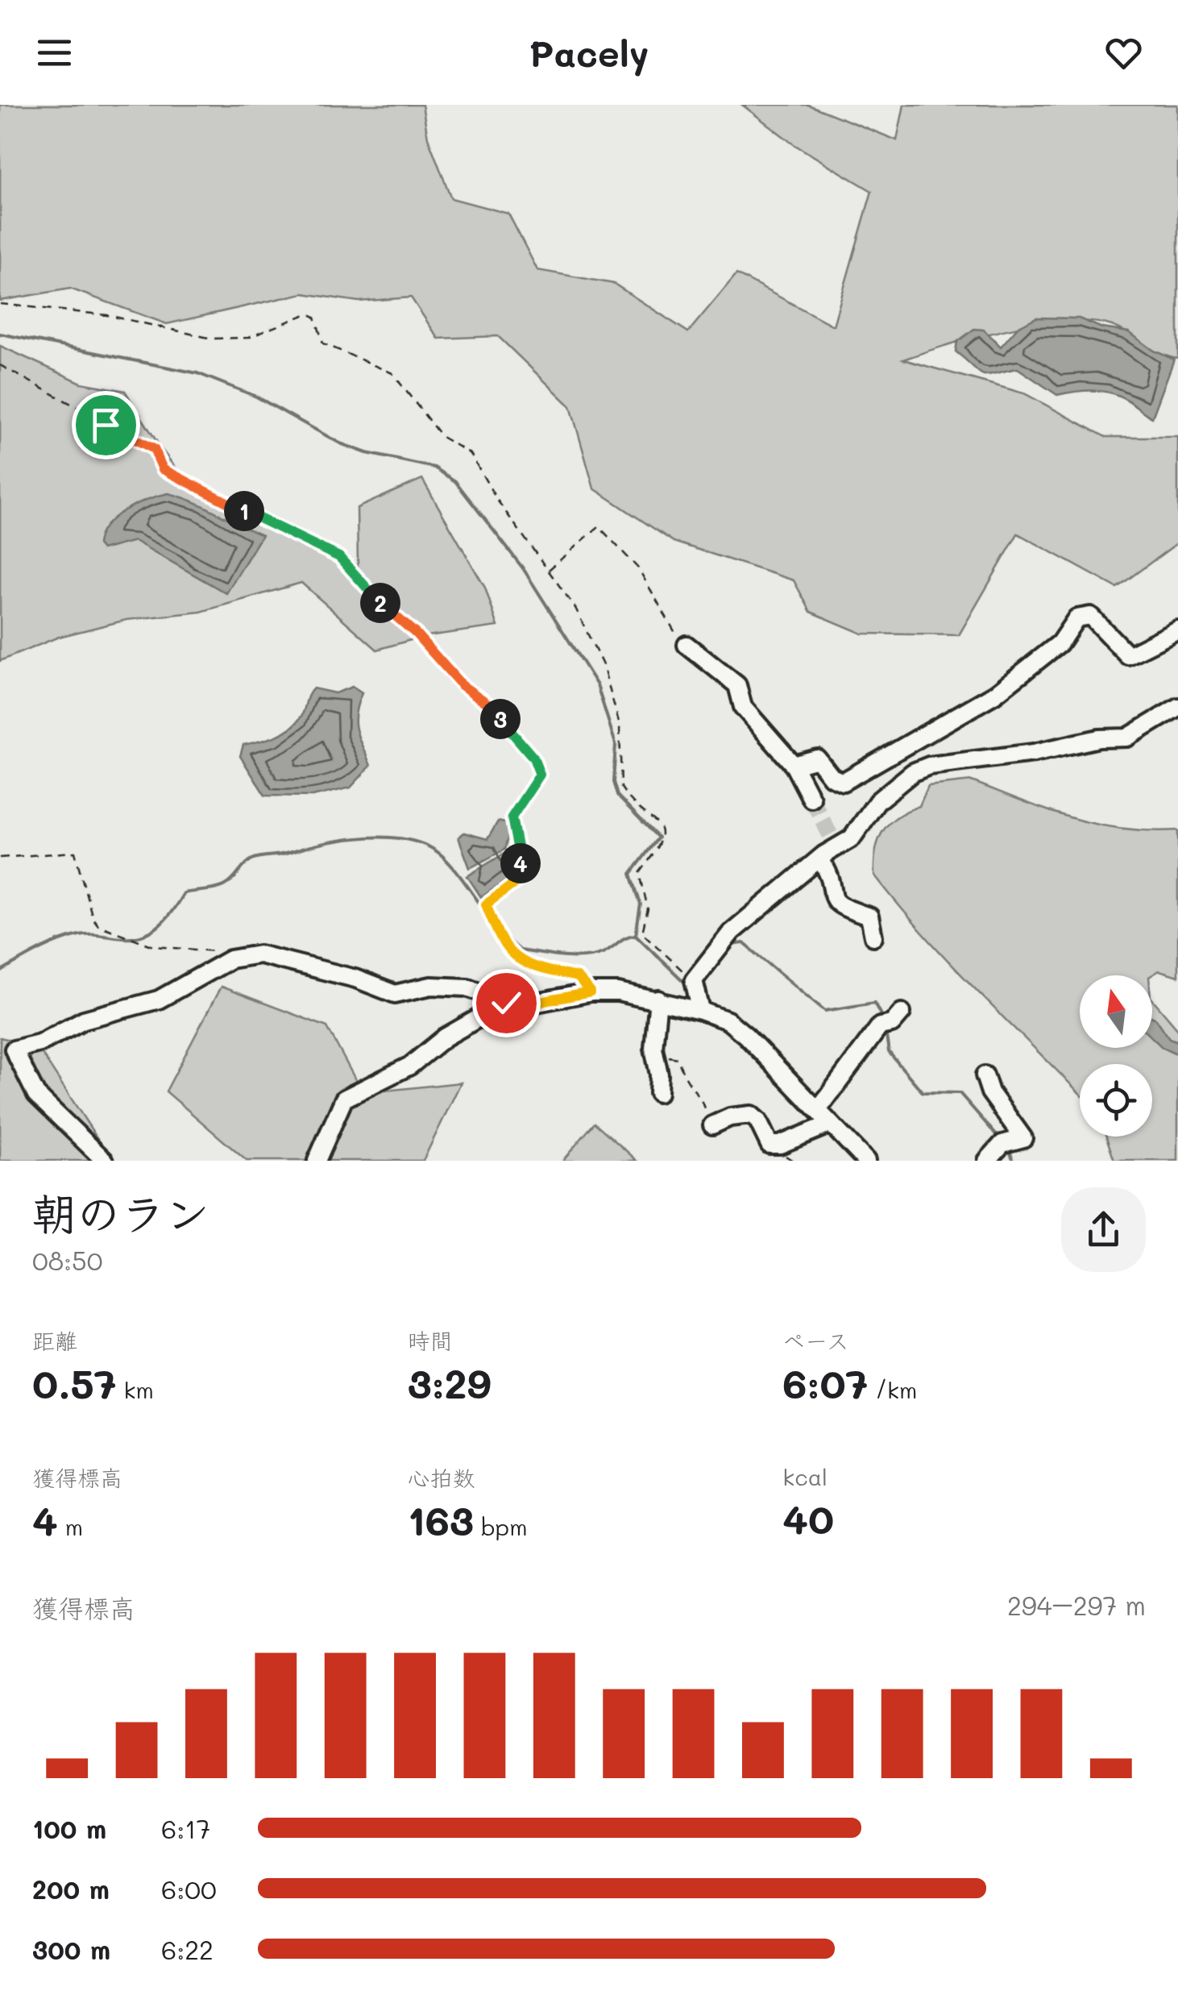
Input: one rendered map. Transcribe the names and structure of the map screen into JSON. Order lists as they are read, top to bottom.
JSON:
{
  "north": "top",
  "page": {
    "header": "Pacely",
    "pins": [
      "1",
      "2",
      "3",
      "4"
    ],
    "heading": ["朝のラン", "08:50"],
    "stats": [
      ["距離", "0.57 km"],
      ["時間", "3:29"],
      ["ペース", "6:07 /km"],
      ["獲得標高", "4 m"],
      ["心拍数", "163 bpm"],
      ["kcal", "40"]
    ],
    "chart": ["獲得標高", "294–297 m"],
    "list": [
      {
        "name": "100 m",
        "note": "6:17"
      },
      {
        "name": "200 m",
        "note": "6:00"
      },
      {
        "name": "300 m",
        "note": "6:22"
      }
    ]
  }
}
